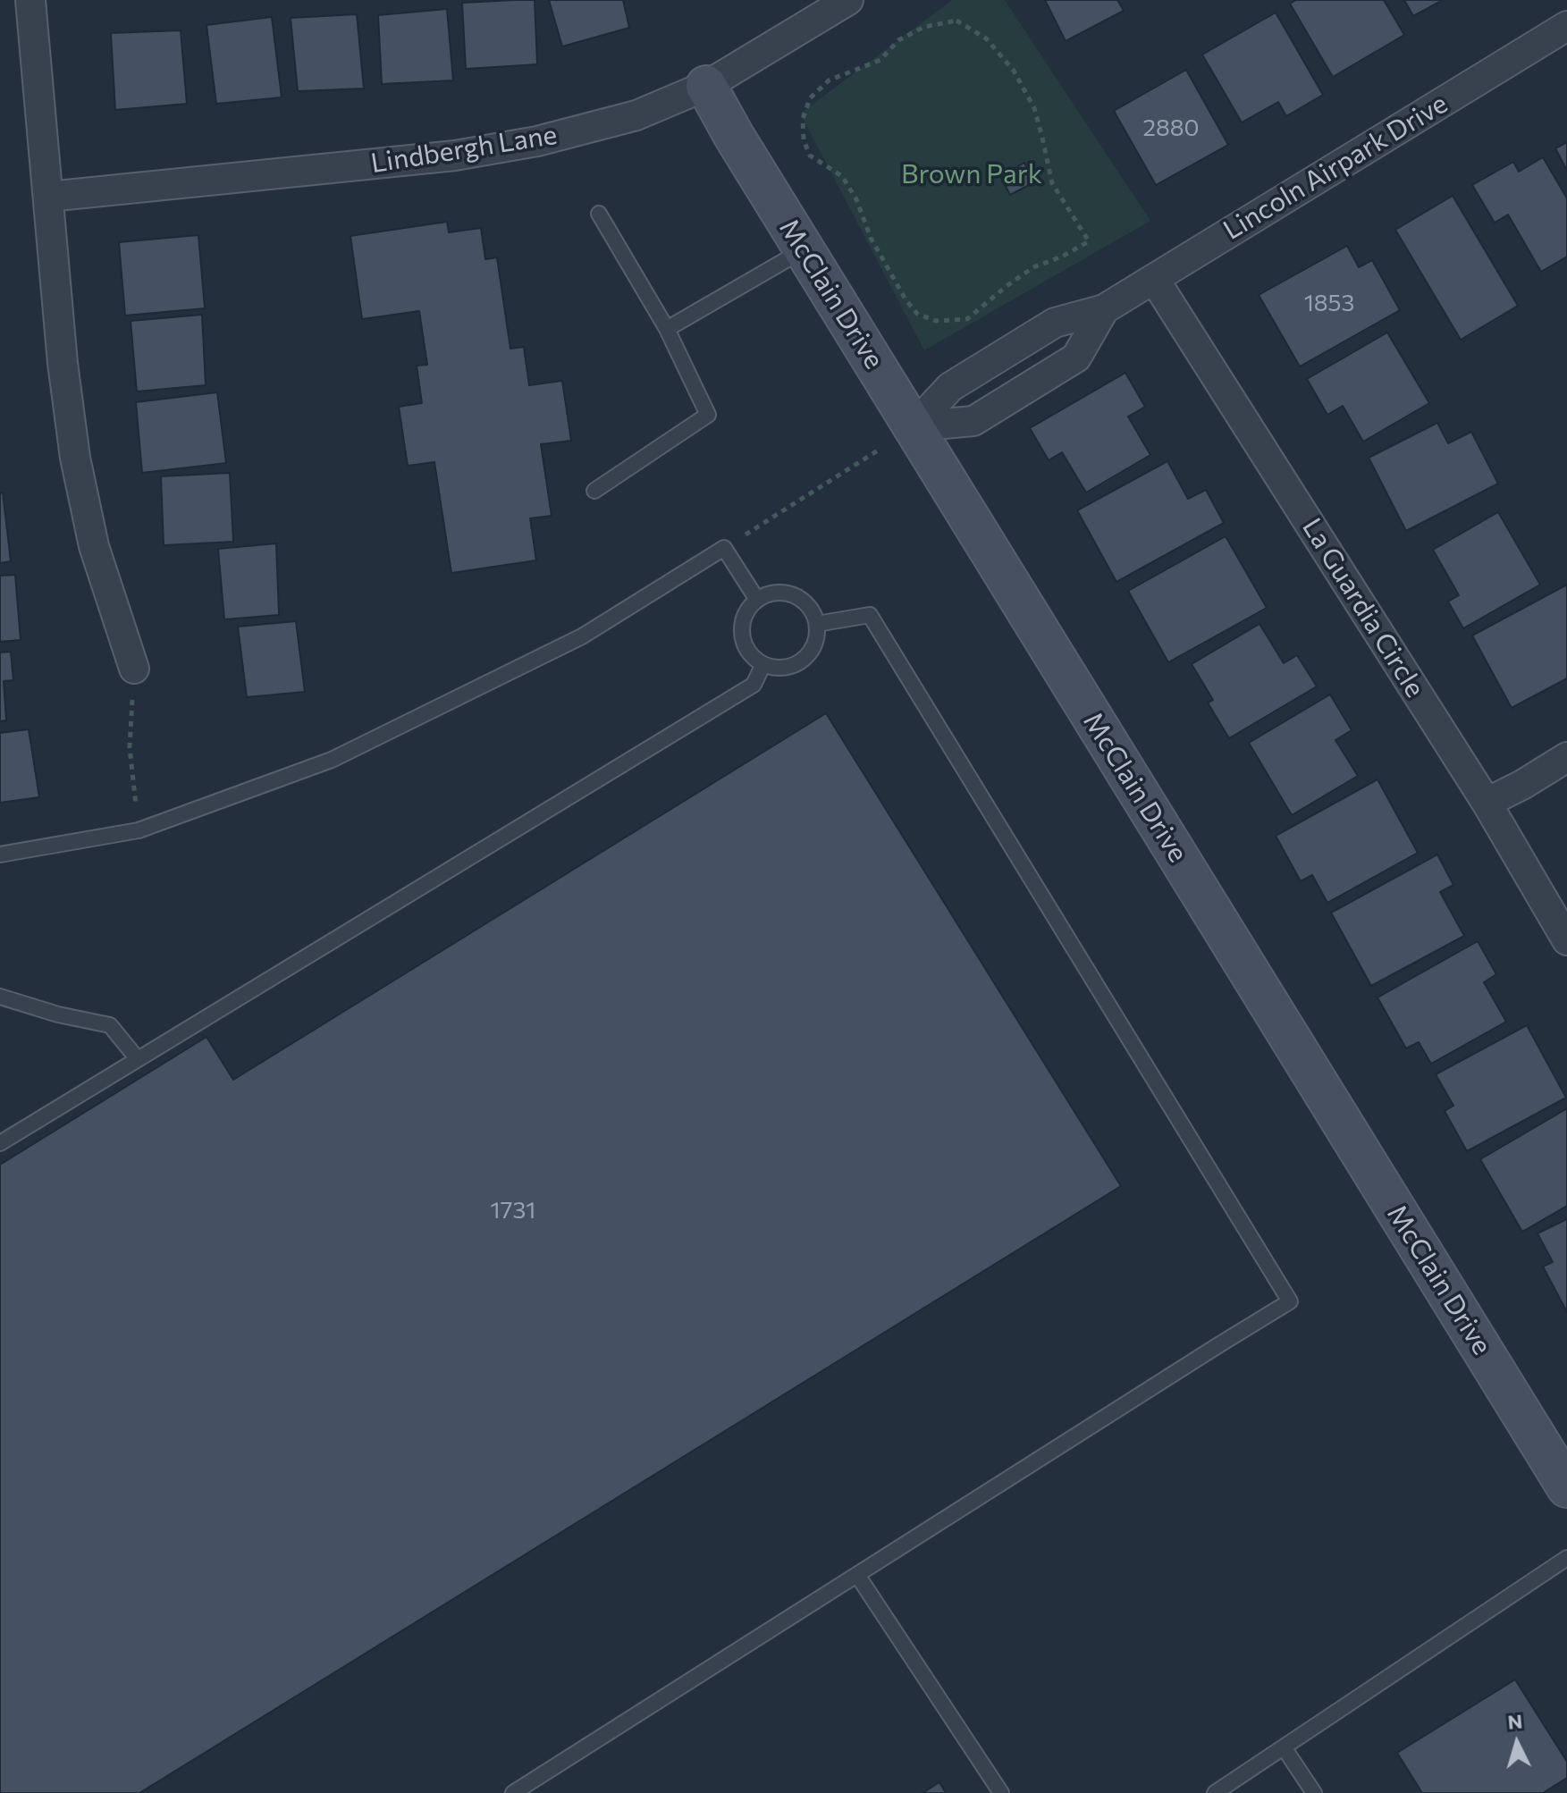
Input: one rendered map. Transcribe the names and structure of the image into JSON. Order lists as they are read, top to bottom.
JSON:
{
  "streets": {
    "street": [
      "Lindbergh Lane",
      "Lincoln Airpark Drive",
      "McClain Drive",
      "La Guardia Circle"
    ]
  },
  "crossings": [
    ["Lindbergh Lane", "McClain Drive"],
    ["Lincoln Airpark Drive", "McClain Drive"],
    ["Lincoln Airpark Drive", "La Guardia Circle"]
  ],
  "parks": ["Brown Park"],
  "house_numbers": ["2880", "1853", "1731"],
  "north": "top"
}
